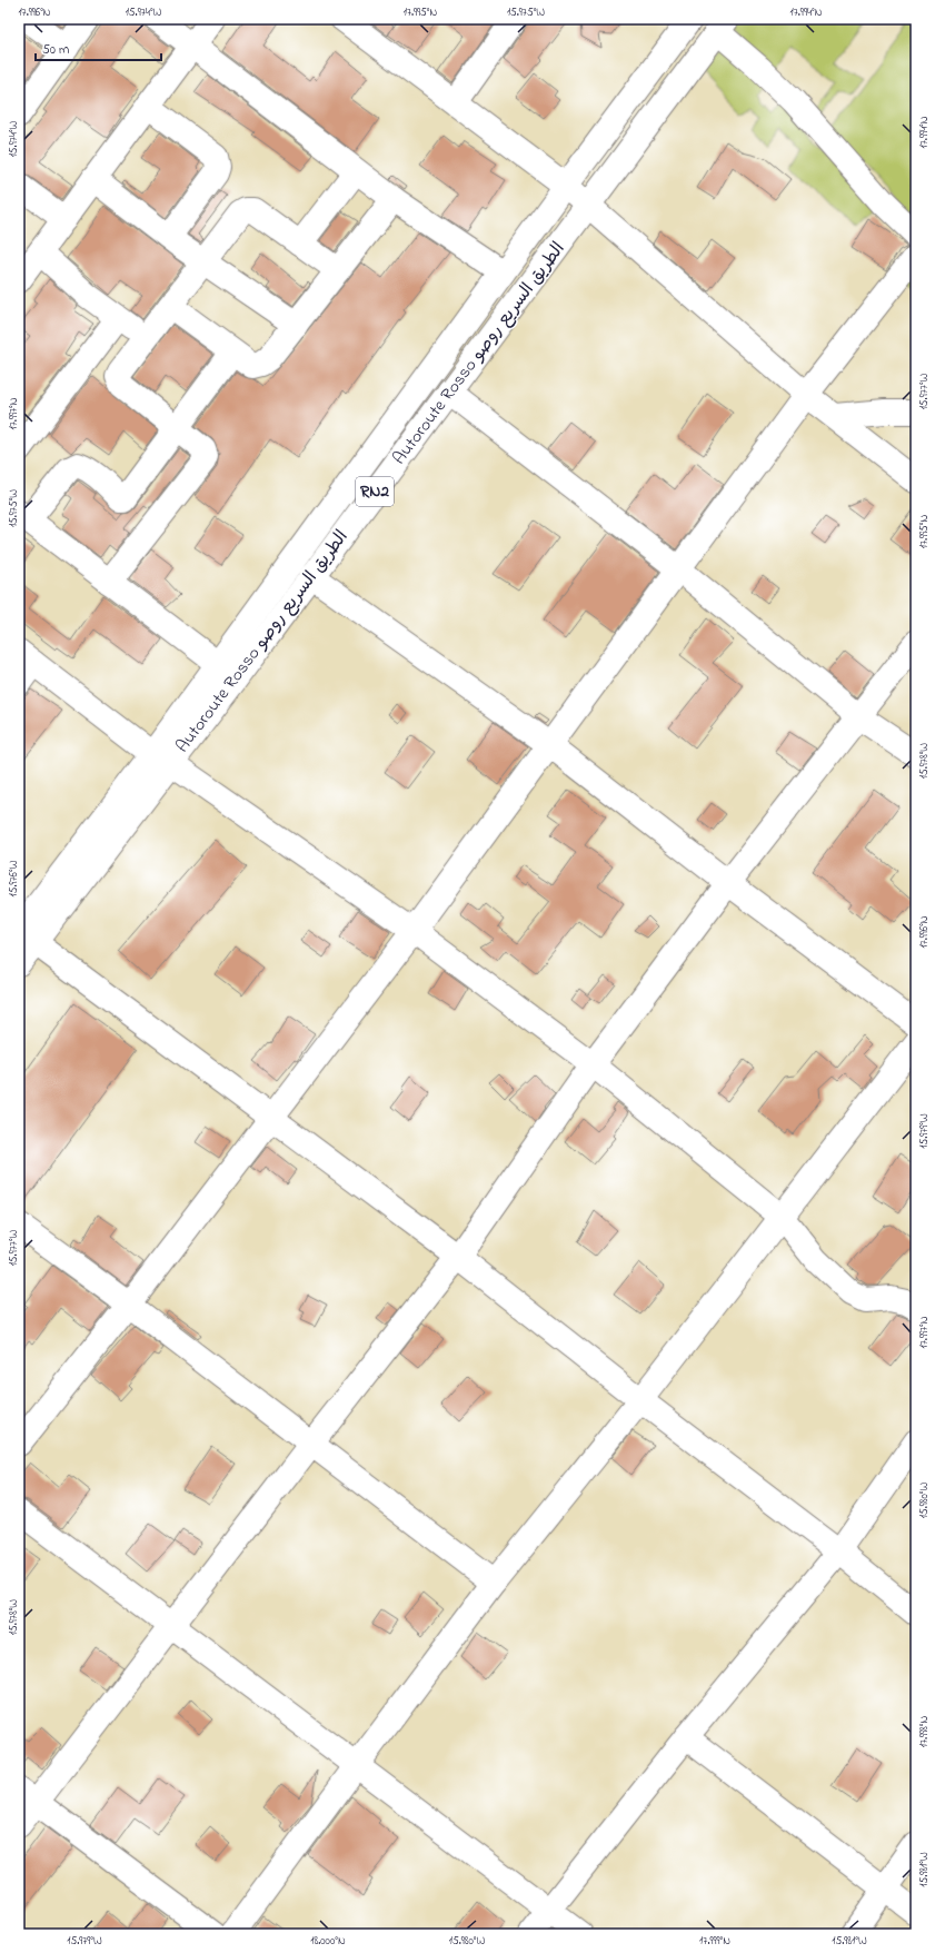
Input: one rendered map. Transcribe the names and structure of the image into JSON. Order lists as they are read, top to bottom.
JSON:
{
  "streets": {
    "main road": ["Autoroute Rosso الطريق السريع روصو", "RN2"]
  },
  "scale_bar": "50 m",
  "coordinates": [
    "17.996°N",
    "15.974°W",
    "17.995°N",
    "15.975°W",
    "17.994°N",
    "15.977°W",
    "17.997°N",
    "15.978°W",
    "15.976°W",
    "15.979°W",
    "15.980°W",
    "17.998°N",
    "15.981°W",
    "18.000°N",
    "17.999°N"
  ]
}
